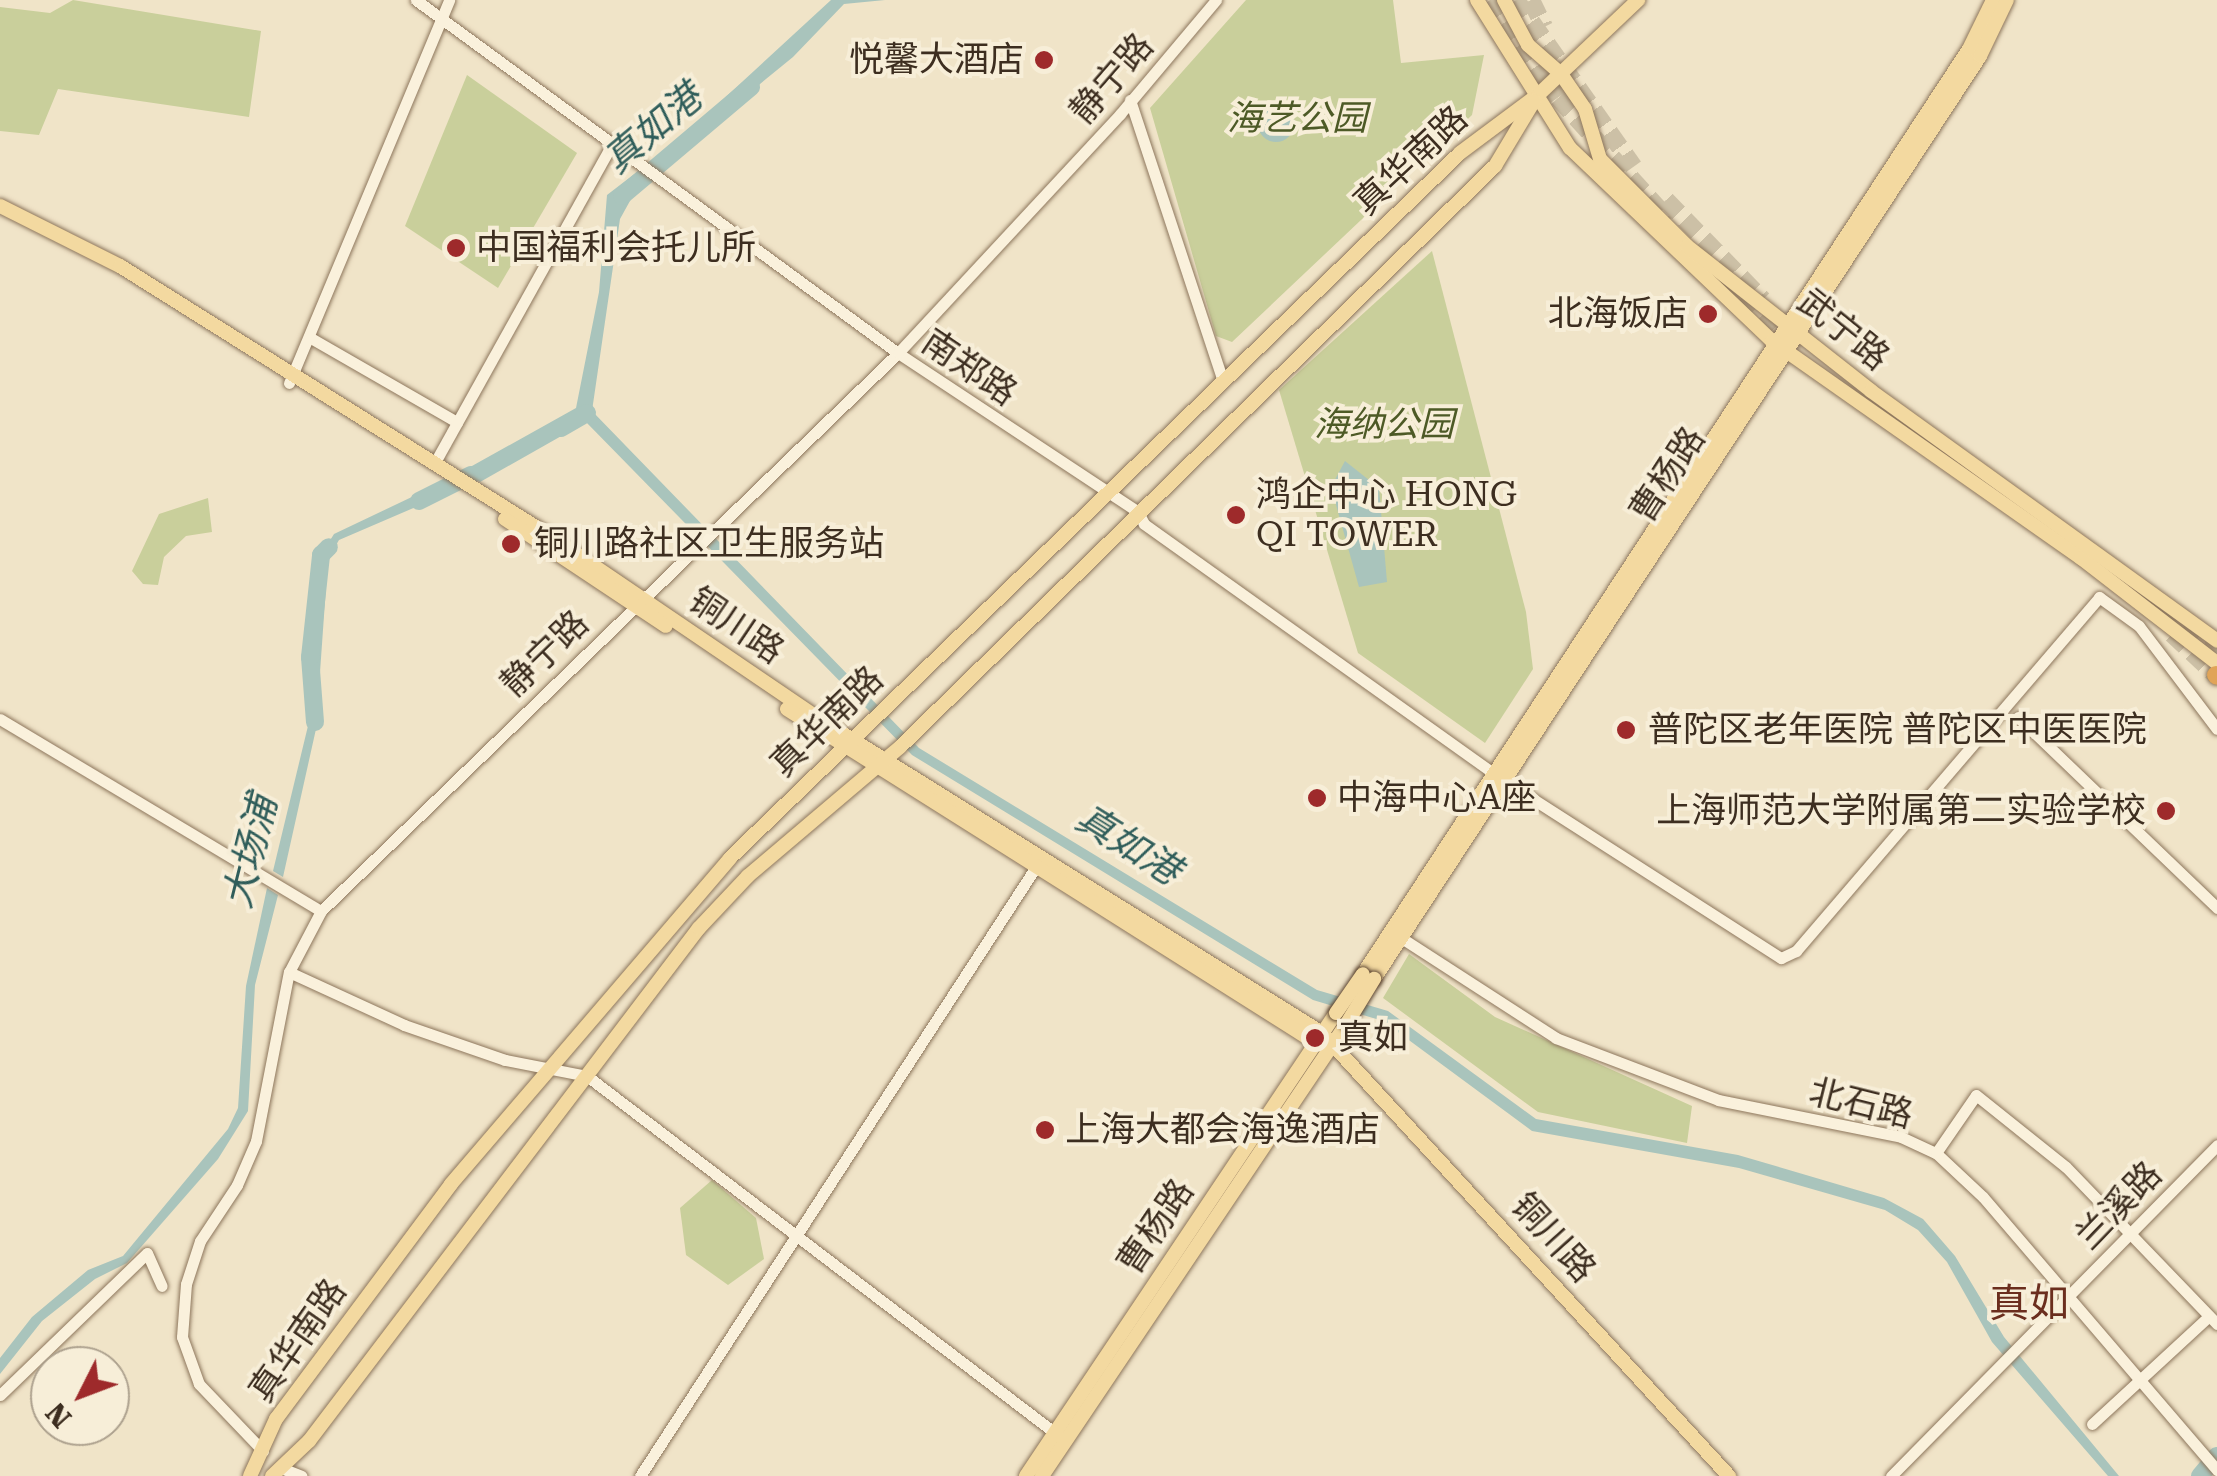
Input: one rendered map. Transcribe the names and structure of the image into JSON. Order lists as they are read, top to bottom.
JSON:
{
  "streets": {
    "main road": [
      "真华南路",
      "武宁路",
      "曹杨路",
      "铜川路"
    ],
    "street": [
      "静宁路",
      "南郑路",
      "北石路",
      "兰溪路"
    ]
  },
  "crossings": [
    ["静宁路", "真华南路"],
    ["静宁路", "南郑路"],
    ["静宁路", "铜川路"],
    ["真华南路", "武宁路"],
    ["真华南路", "南郑路"],
    ["真华南路", "铜川路"],
    ["武宁路", "曹杨路"],
    ["南郑路", "曹杨路"],
    ["曹杨路", "铜川路"],
    ["曹杨路", "北石路"],
    ["北石路", "兰溪路"]
  ],
  "districts": ["真如"],
  "water": ["真如港", "大场浦"],
  "parks": ["海艺公园", "海纳公园"],
  "places": [
    "悦馨大酒店",
    "中国福利会托儿所",
    "北海饭店",
    "鸿企中心 HONG QI TOWER",
    "铜川路社区卫生服务站",
    "普陀区老年医院 普陀区中医医院",
    "中海中心A座",
    "上海师范大学附属第二实验学校",
    "真如",
    "上海大都会海逸酒店"
  ],
  "north": "bottom left"
}
